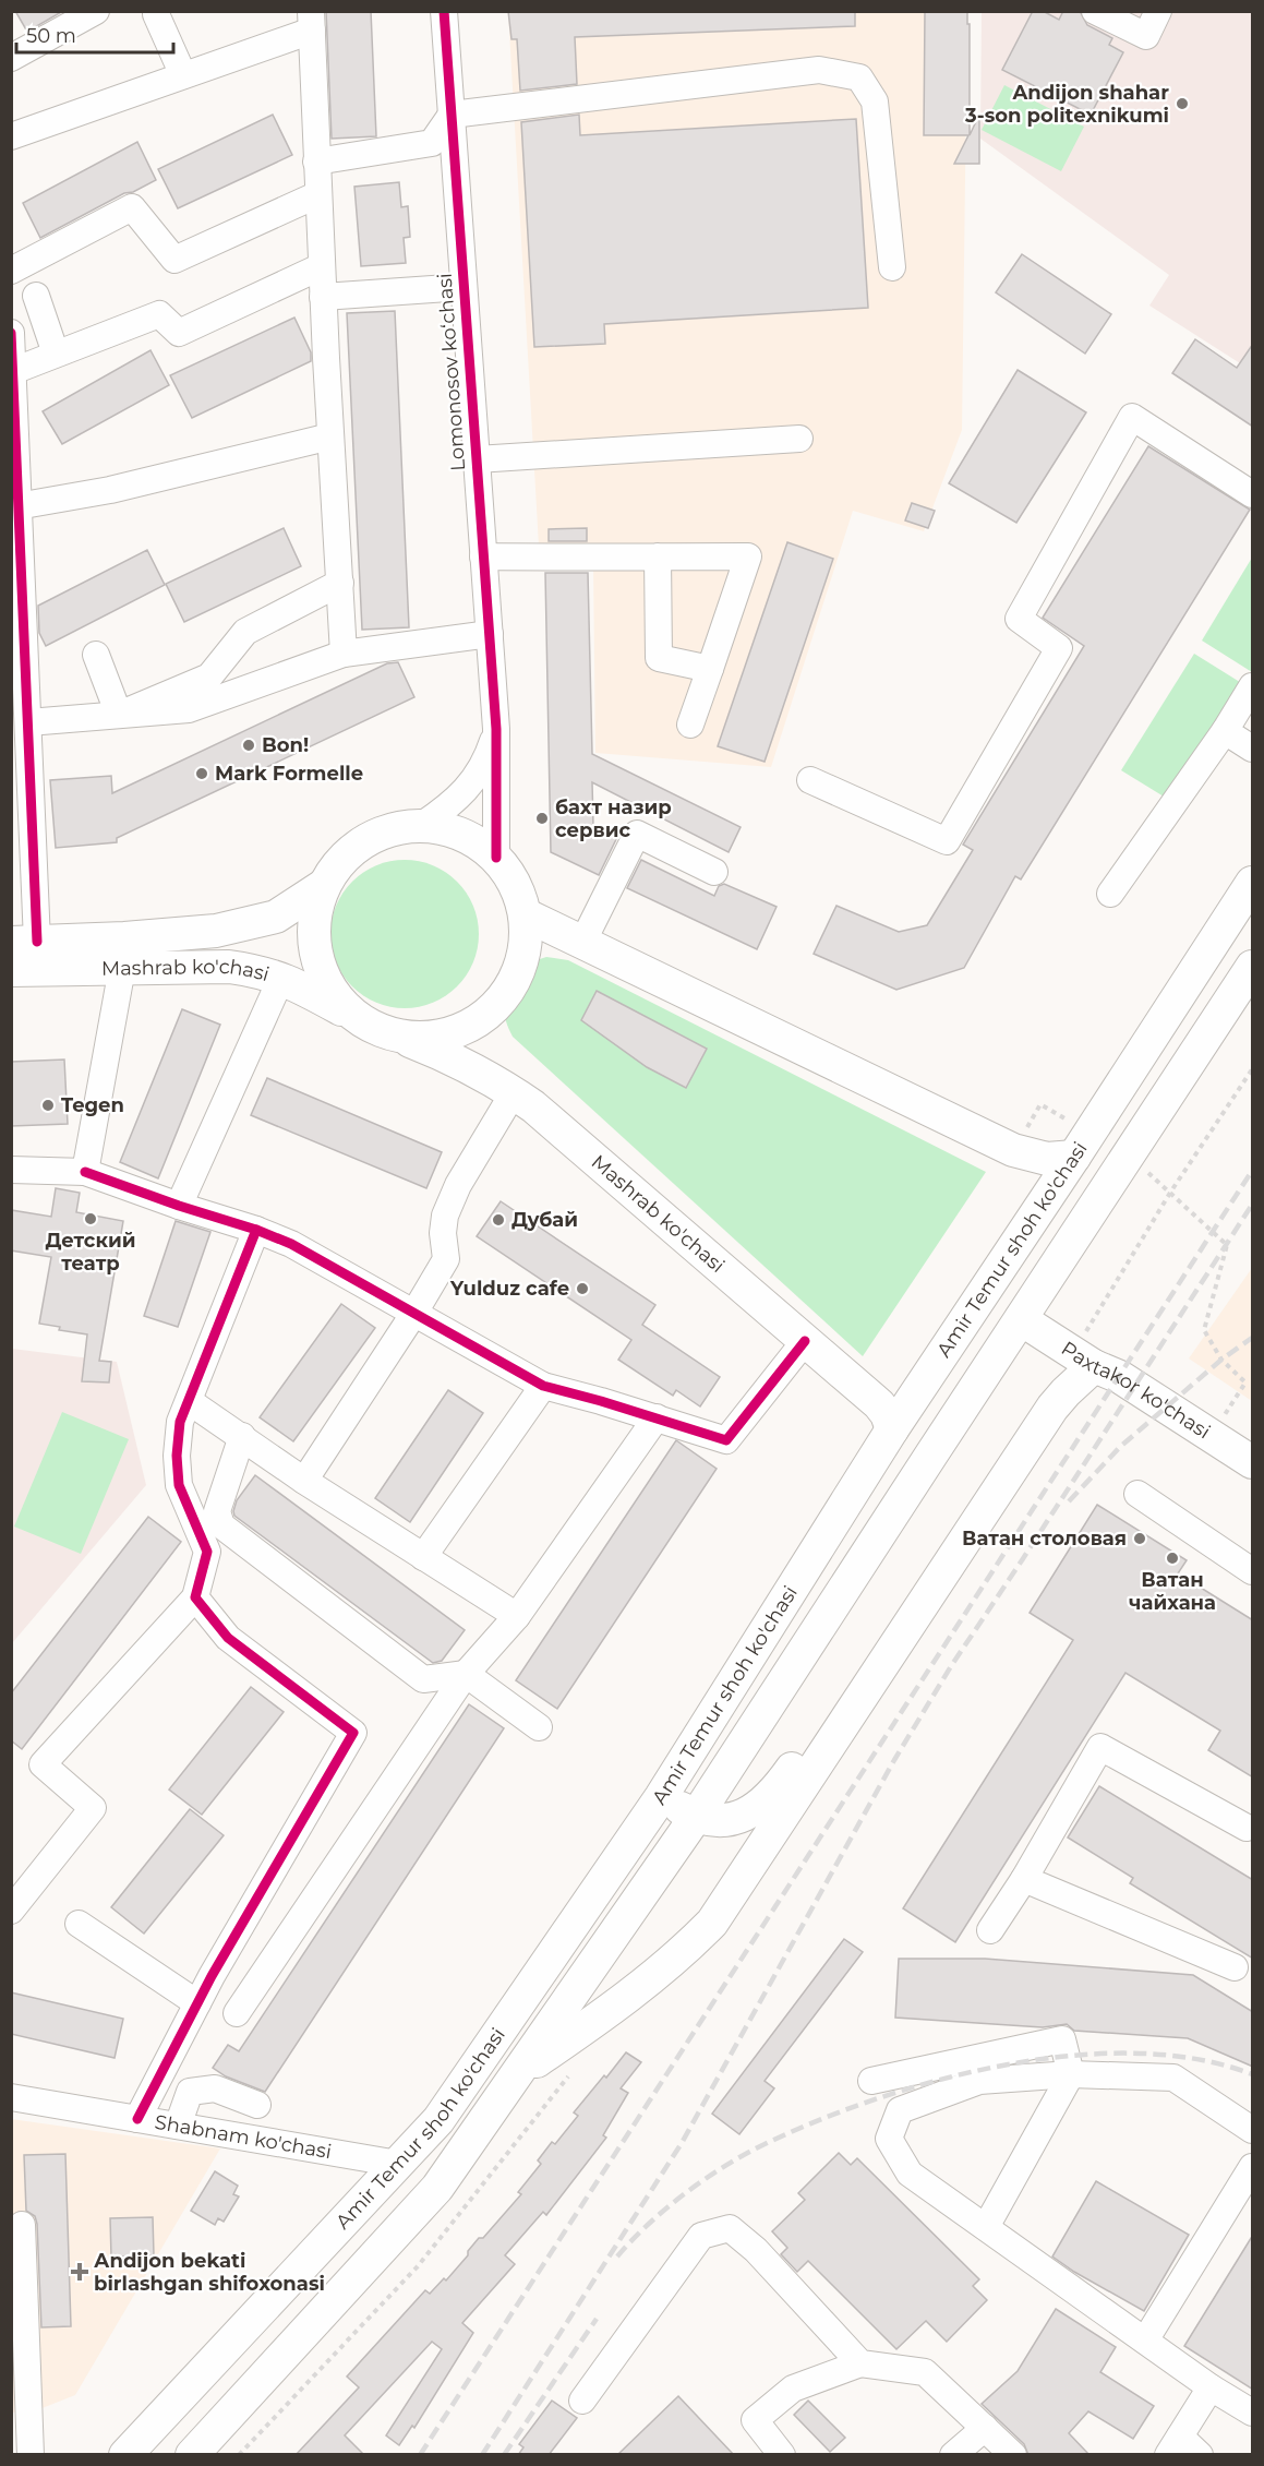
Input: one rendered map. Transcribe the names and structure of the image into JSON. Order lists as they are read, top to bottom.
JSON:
{
  "streets": {
    "main road": ["Mashrab ko'chasi", "Amir Temur shoh ko'chasi", "Paxtakor ko'chasi"],
    "street": ["Lomonosov koʻchasi", "Shabnam ko'chasi"]
  },
  "crossings": [
    ["Lomonosov koʻchasi", "Mashrab ko'chasi"],
    ["Mashrab ko'chasi", "Amir Temur shoh ko'chasi"],
    ["Amir Temur shoh ko'chasi", "Paxtakor ko'chasi"],
    ["Amir Temur shoh ko'chasi", "Shabnam ko'chasi"]
  ],
  "places": {
    "other": [
      "Andijon shahar 3-son politexnikumi",
      "Bon!",
      "Mark Formelle",
      "бахт назир сервис",
      "Tegen",
      "Детский театр",
      "Дубай",
      "Yulduz cafe",
      "Ватан столовая",
      "Ватан чайхана"
    ],
    "health": ["Аndijon bekati birlashgan shifoxonasi"]
  },
  "scale_bar": "50 m"
}
